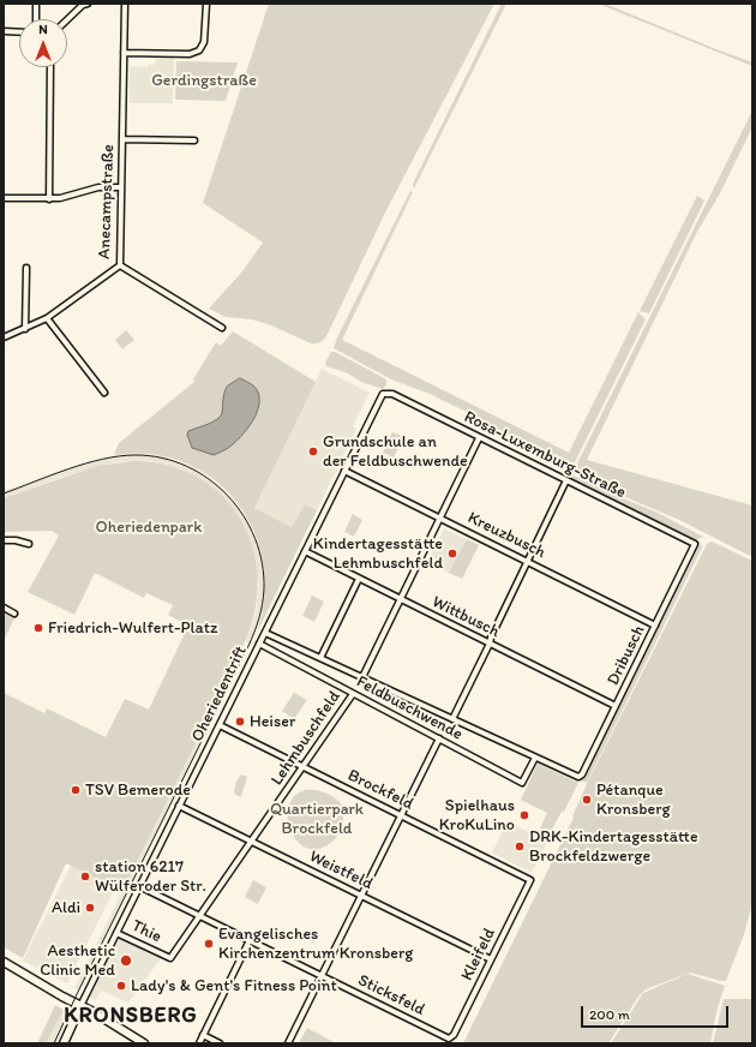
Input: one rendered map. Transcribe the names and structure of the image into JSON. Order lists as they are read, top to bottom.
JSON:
{
  "streets": {
    "street": [
      "Anecampstraße",
      "Rosa-Luxemburg-Straße",
      "Kreuzbusch",
      "Wittbusch",
      "Dribusch",
      "Oheriedentrift",
      "Feldbuschwende",
      "Lehmbuschfeld",
      "Brockfeld",
      "Weistfeld",
      "Thie",
      "Kleifeld",
      "Sticksfeld"
    ]
  },
  "crossings": [
    ["Rosa-Luxemburg-Straße", "Dribusch"],
    ["Rosa-Luxemburg-Straße", "Oheriedentrift"],
    ["Kreuzbusch", "Dribusch"],
    ["Kreuzbusch", "Oheriedentrift"],
    ["Wittbusch", "Dribusch"],
    ["Wittbusch", "Oheriedentrift"],
    ["Dribusch", "Feldbuschwende"],
    ["Oheriedentrift", "Feldbuschwende"],
    ["Oheriedentrift", "Brockfeld"],
    ["Oheriedentrift", "Weistfeld"],
    ["Oheriedentrift", "Thie"],
    ["Oheriedentrift", "Sticksfeld"],
    ["Feldbuschwende", "Lehmbuschfeld"],
    ["Lehmbuschfeld", "Brockfeld"],
    ["Lehmbuschfeld", "Weistfeld"],
    ["Lehmbuschfeld", "Thie"],
    ["Lehmbuschfeld", "Sticksfeld"],
    ["Brockfeld", "Kleifeld"],
    ["Weistfeld", "Kleifeld"],
    ["Thie", "Sticksfeld"],
    ["Kleifeld", "Sticksfeld"]
  ],
  "districts": ["KRONSBERG"],
  "parks": ["Gerdingstraße", "Oheriedenpark", "Quartierpark Brockfeld"],
  "places": [
    "Grundschule an der Feldbuschwende",
    "Kindertagesstätte Lehmbuschfeld",
    "Friedrich-Wulfert-Platz",
    "Heiser",
    "TSV Bemerode",
    "Pétanque Kronsberg",
    "Spielhaus KroKuLino",
    "DRK-Kindertagesstätte Brockfeldzwerge",
    "station 6217 Wülferoder Str.",
    "Aldi",
    "Evangelisches Kirchenzentrum Kronsberg",
    "Aesthetic Clinic Med",
    "Lady's & Gent's Fitness Point"
  ],
  "scale_bar": "200 m",
  "north": "top"
}
